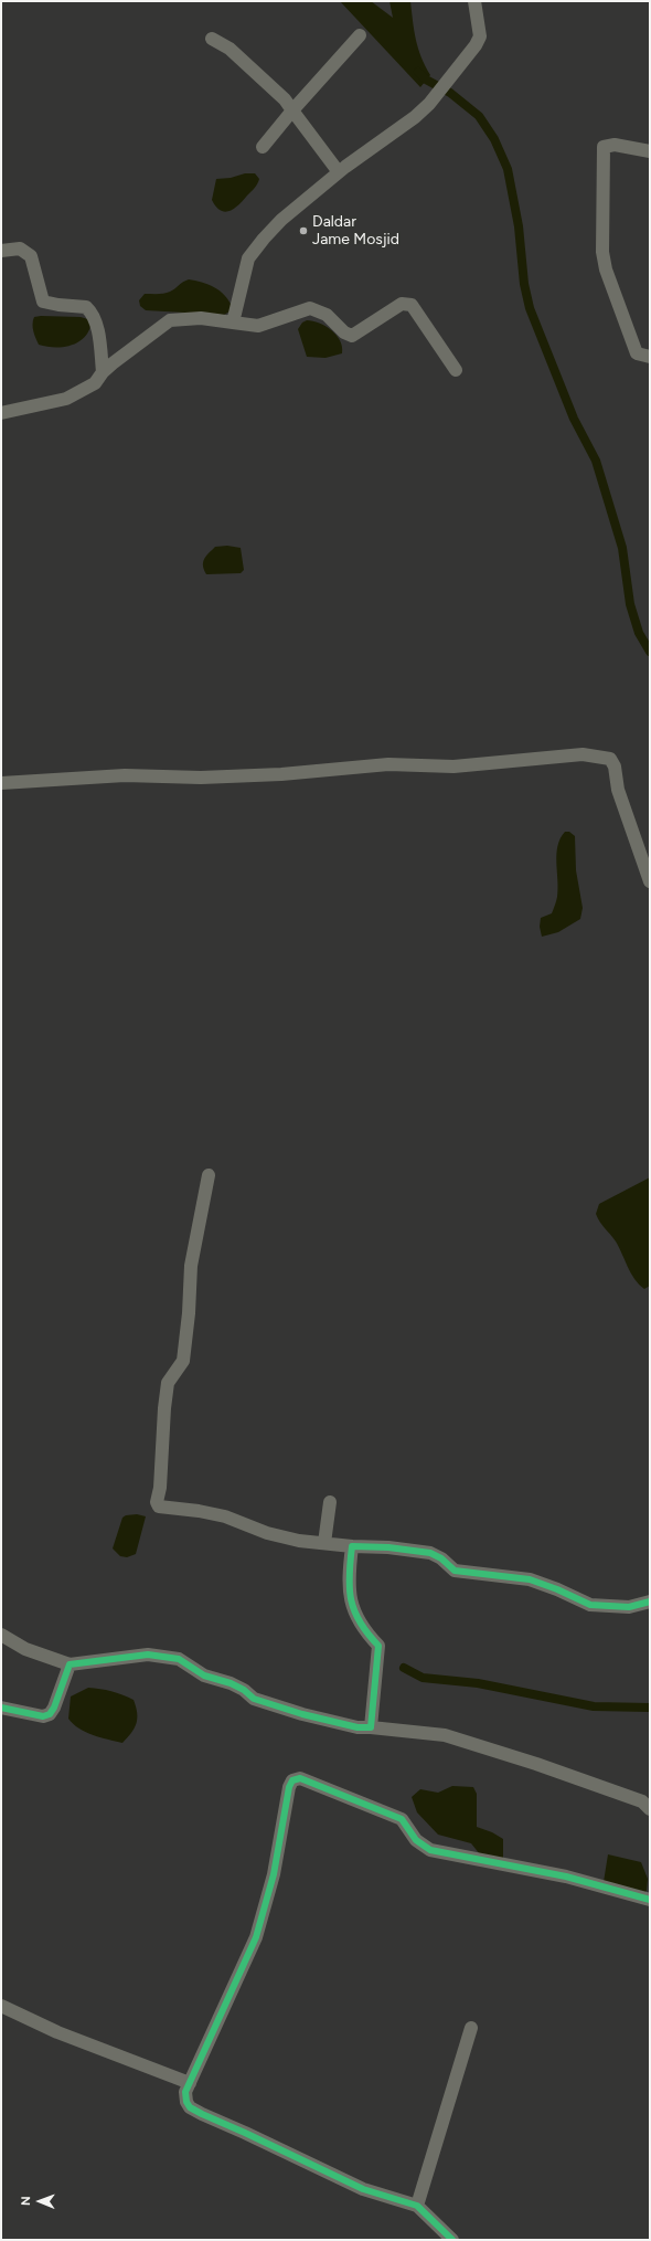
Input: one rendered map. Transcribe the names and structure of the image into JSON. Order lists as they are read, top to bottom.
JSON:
{
  "places": ["Daldar Jame Mosjid"],
  "north": "left"
}
